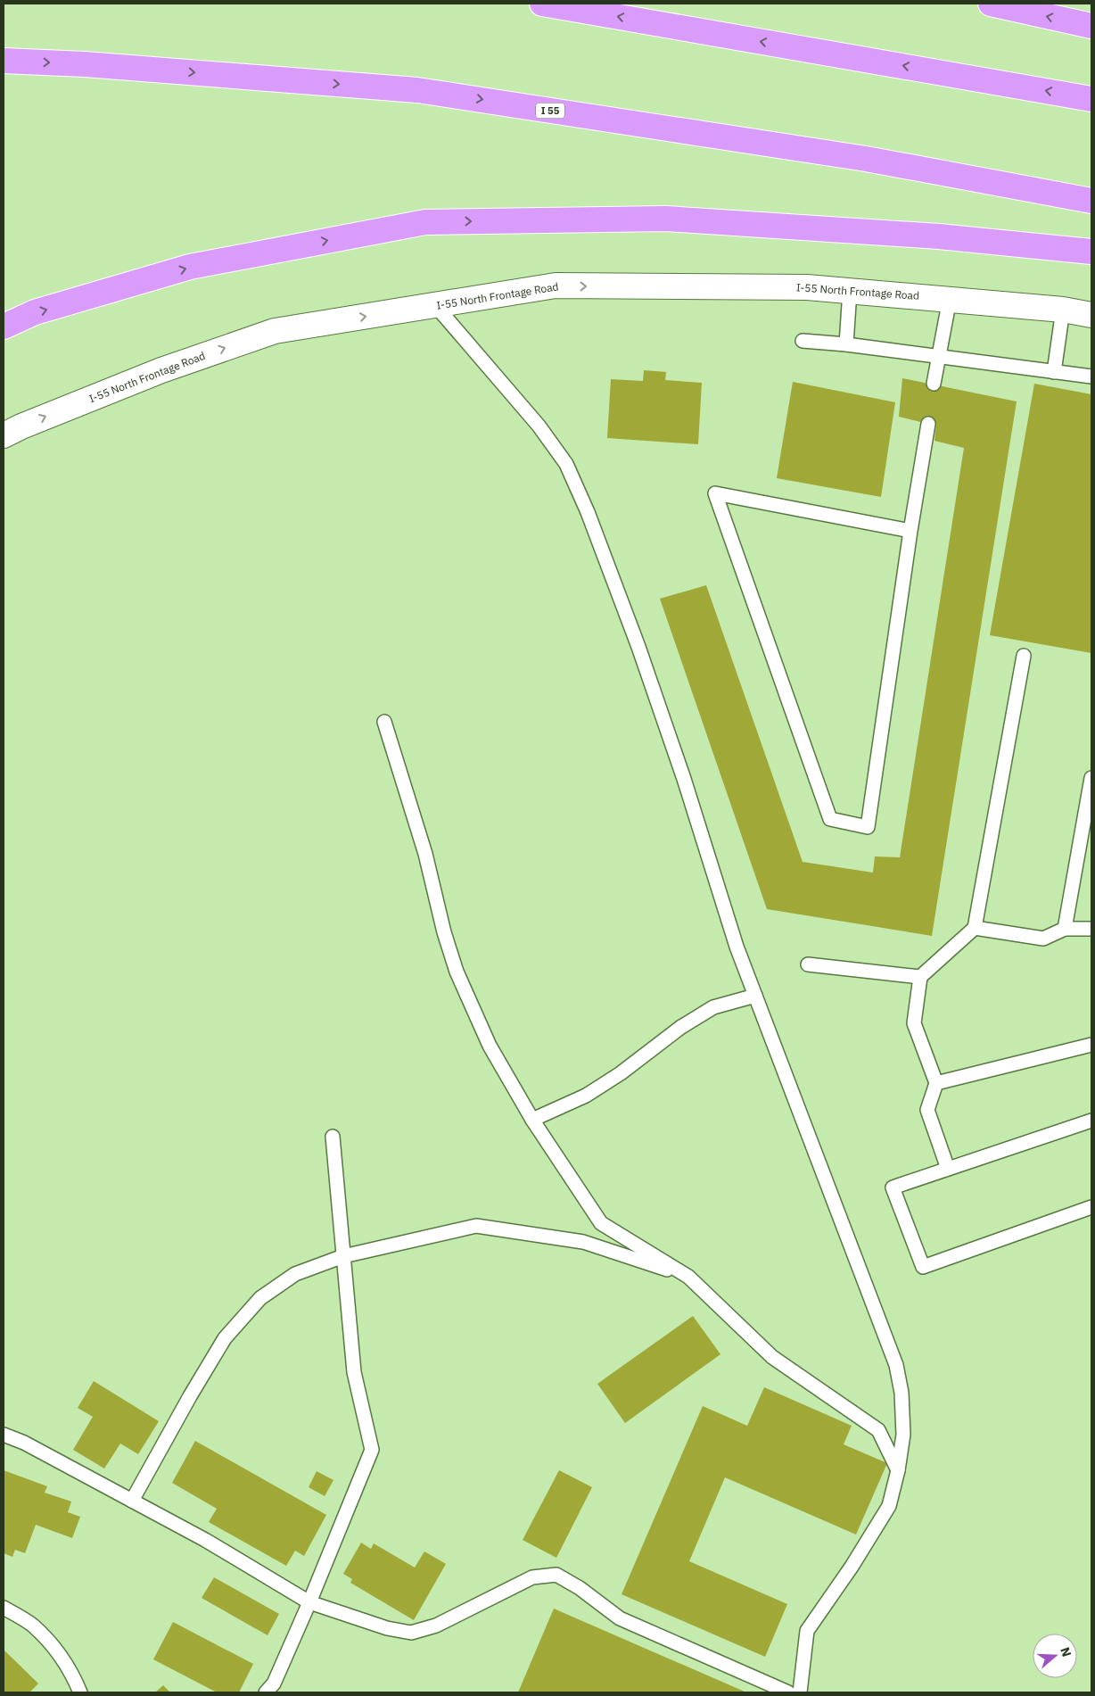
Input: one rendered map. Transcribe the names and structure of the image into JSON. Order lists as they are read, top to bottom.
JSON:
{
  "streets": {
    "highway": ["I 55"],
    "street": ["I-55 North Frontage Road"]
  },
  "one_way": ["I-55 North Frontage Road"],
  "north": "right"
}
